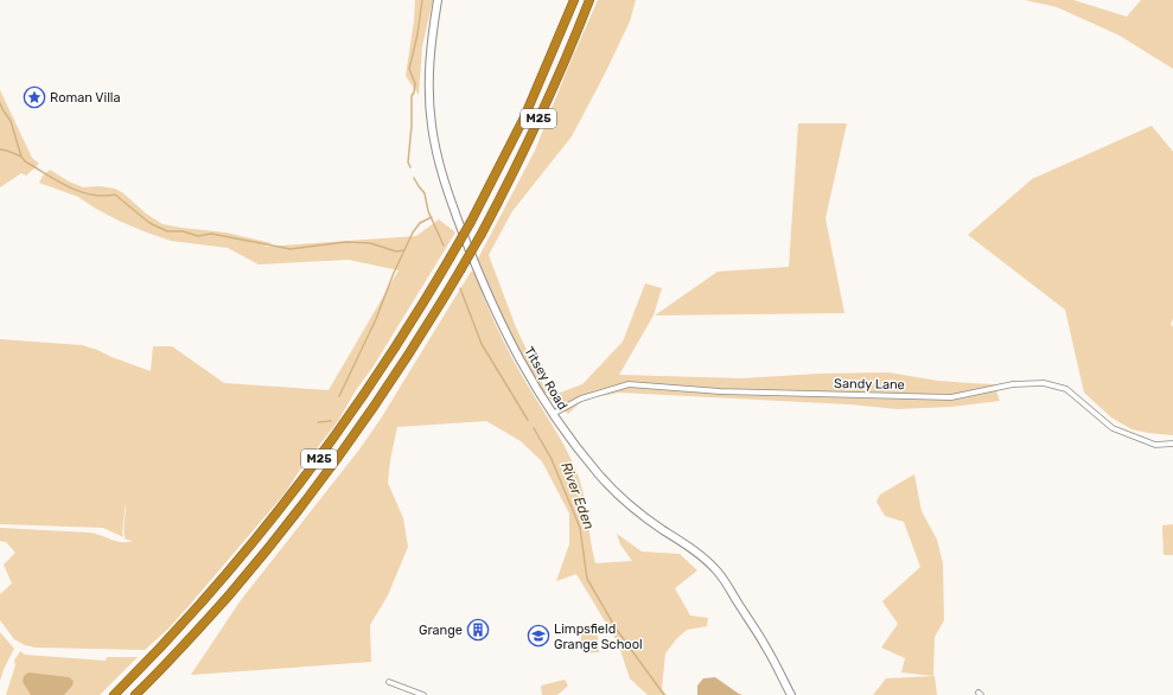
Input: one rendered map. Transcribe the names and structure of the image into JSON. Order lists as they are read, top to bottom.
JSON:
{
  "streets": {
    "highway": ["M25"],
    "main road": ["Titsey Road"],
    "street": ["Sandy Lane"]
  },
  "crossings": [
    ["Titsey Road", "Sandy Lane"]
  ],
  "water": ["River Eden"],
  "places": {
    "place": ["Roman Villa"],
    "building": ["Grange"],
    "school or university": ["Limpsfield Grange School"]
  }
}
